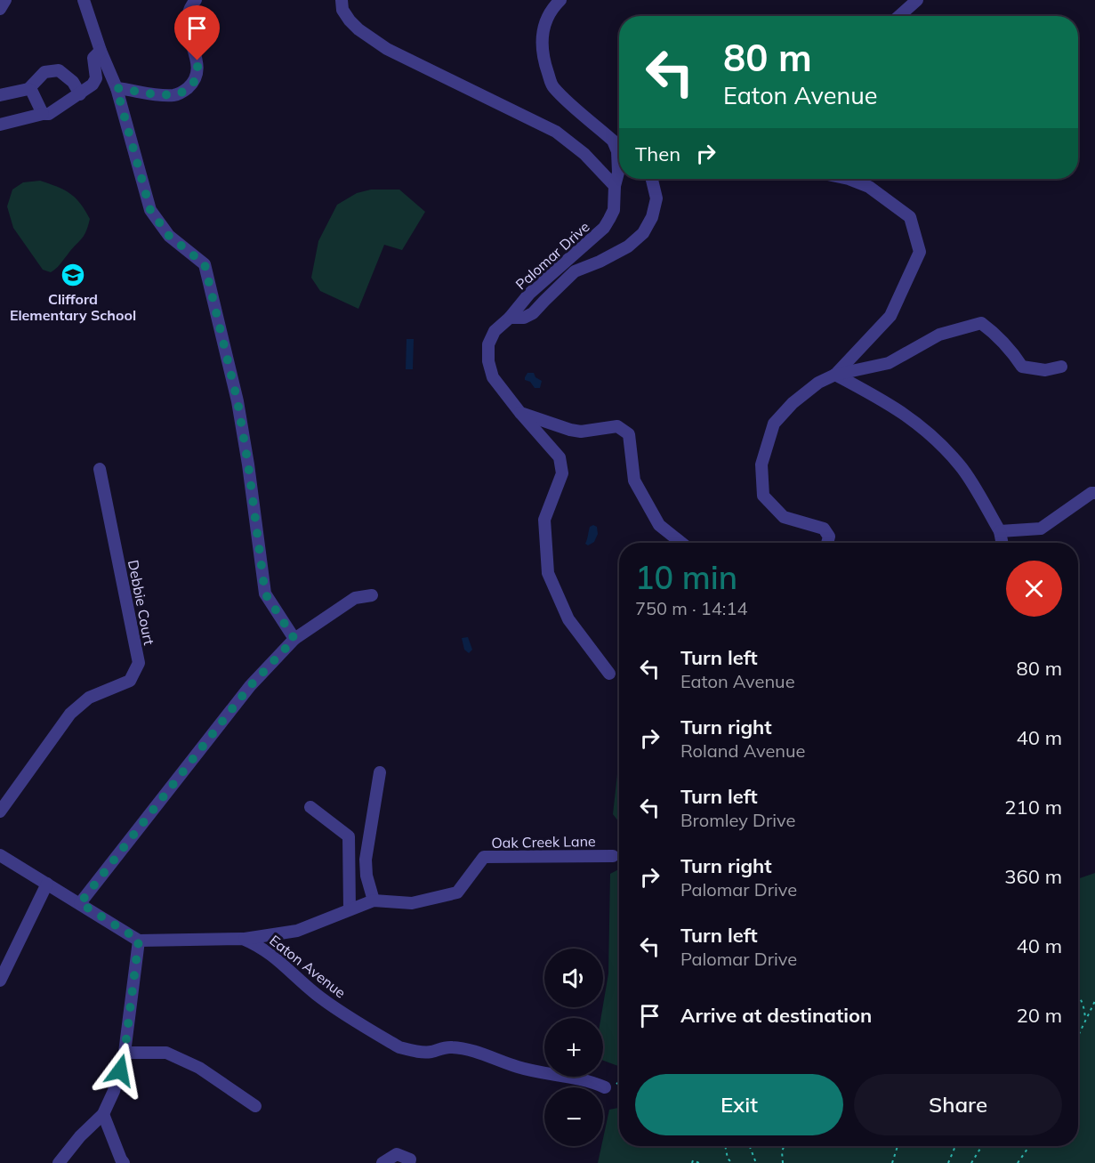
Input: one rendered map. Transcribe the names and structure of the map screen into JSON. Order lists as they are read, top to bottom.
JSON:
{
  "streets": {
    "street": [
      "Palomar Drive",
      "Debbie Court",
      "Oak Creek Lane",
      "Eaton Avenue"
    ]
  },
  "crossings": [
    ["Oak Creek Lane", "Eaton Avenue"]
  ],
  "places": {
    "school or university": ["Clifford Elementary School"]
  },
  "page": {
    "turn": ["80 m", "Eaton Avenue"],
    "then": "Then",
    "heading": ["10 min", "750 m · 14:14"],
    "list": [
      {
        "name": "Turn left",
        "note": "Eaton Avenue",
        "value": "80 m"
      },
      {
        "name": "Turn right",
        "note": "Roland Avenue",
        "value": "40 m"
      },
      {
        "name": "Turn left",
        "note": "Bromley Drive",
        "value": "210 m"
      },
      {
        "name": "Turn right",
        "note": "Palomar Drive",
        "value": "360 m"
      },
      {
        "name": "Turn left",
        "note": "Palomar Drive",
        "value": "40 m"
      },
      {
        "name": "Arrive at destination",
        "value": "20 m"
      }
    ],
    "map_buttons": ["+", "−"],
    "buttons": ["Exit", "Share"]
  }
}
